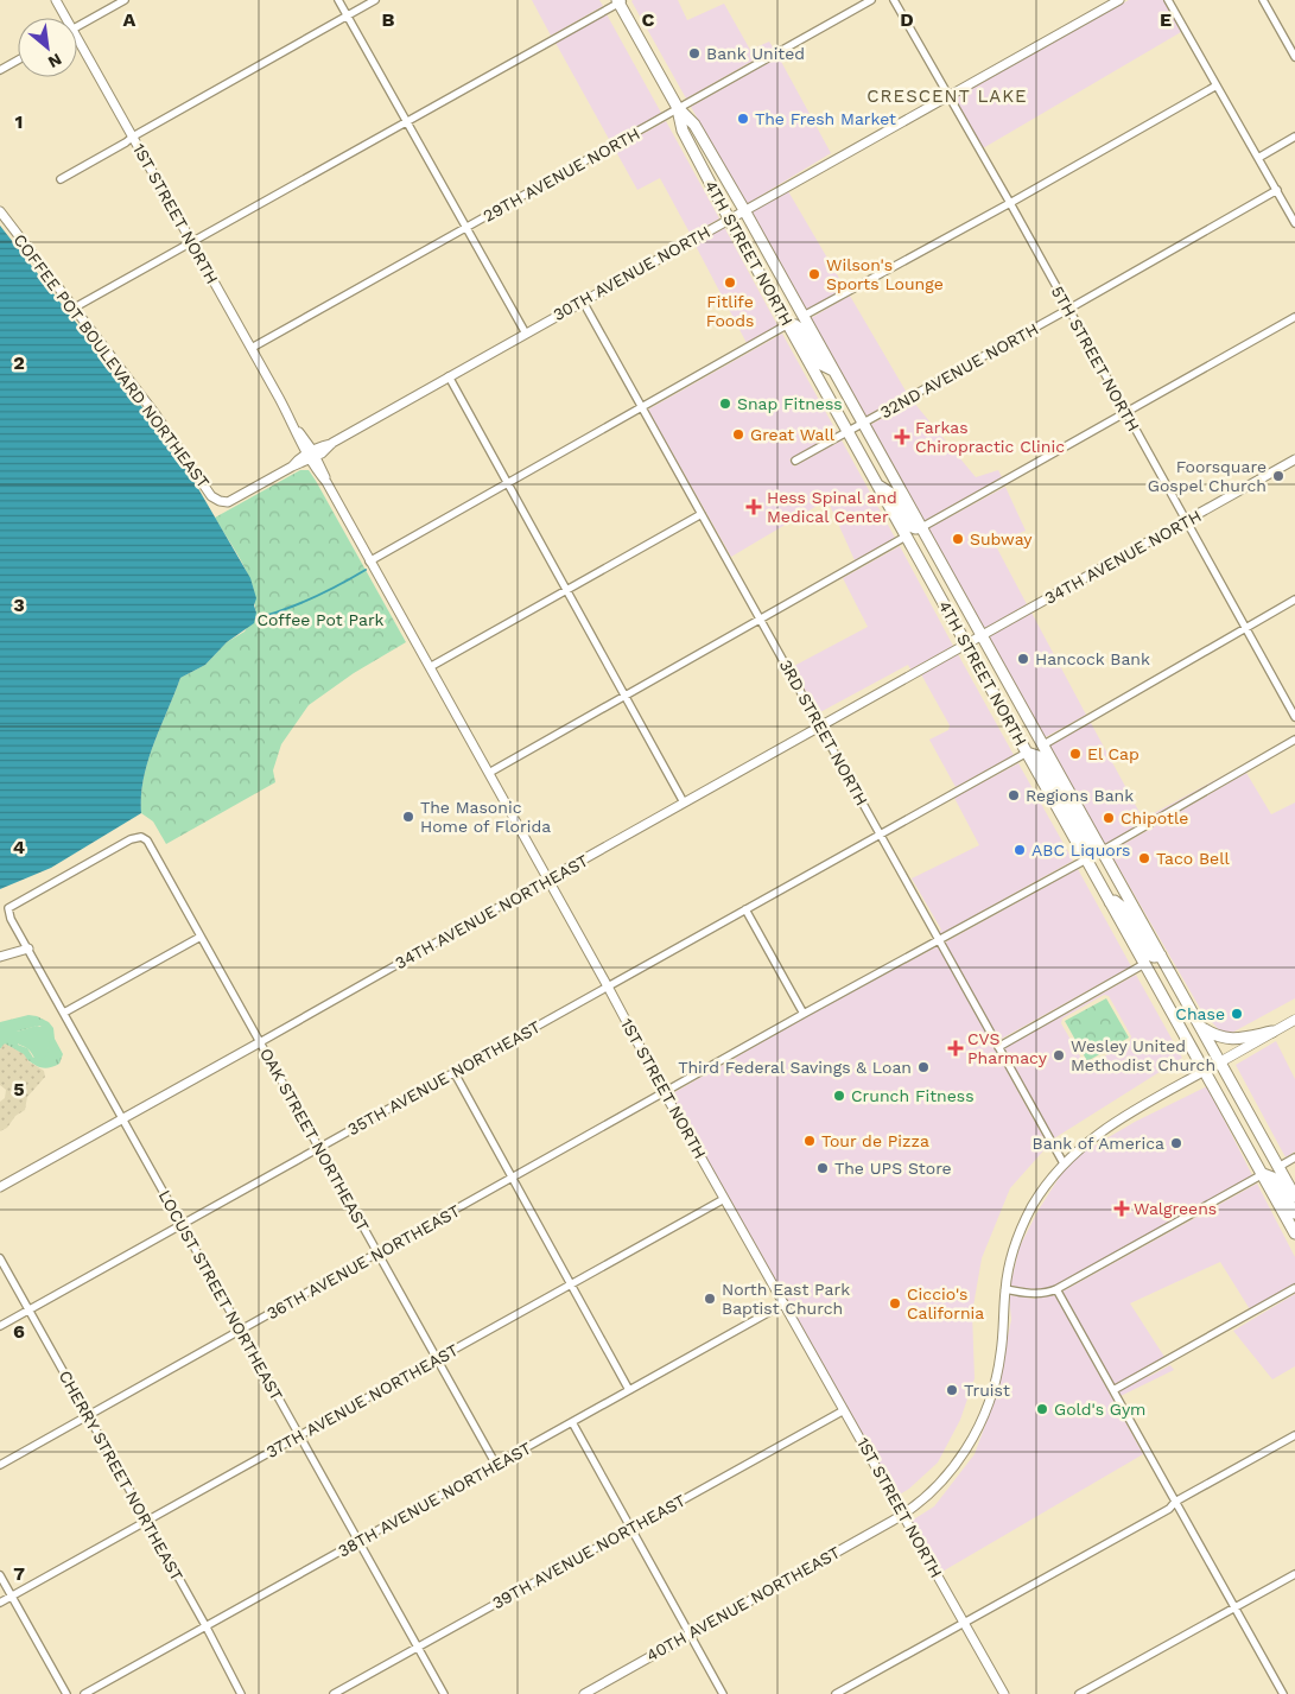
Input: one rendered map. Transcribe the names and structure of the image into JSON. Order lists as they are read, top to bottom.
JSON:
{
  "streets": {
    "main road": ["4TH STREET NORTH"],
    "street": [
      "29TH AVENUE NORTH",
      "1ST STREET NORTH",
      "30TH AVENUE NORTH",
      "5TH STREET NORTH",
      "COFFEE POT BOULEVARD NORTHEAST",
      "32ND AVENUE NORTH",
      "34TH AVENUE NORTH",
      "3RD STREET NORTH",
      "34TH AVENUE NORTHEAST",
      "35TH AVENUE NORTHEAST",
      "OAK STREET NORTHEAST",
      "36TH AVENUE NORTHEAST",
      "LOCUST STREET NORTHEAST",
      "37TH AVENUE NORTHEAST",
      "CHERRY STREET NORTHEAST",
      "38TH AVENUE NORTHEAST",
      "39TH AVENUE NORTHEAST",
      "40TH AVENUE NORTHEAST"
    ]
  },
  "crossings": [
    ["29TH AVENUE NORTH", "1ST STREET NORTH"],
    ["29TH AVENUE NORTH", "4TH STREET NORTH"],
    ["1ST STREET NORTH", "30TH AVENUE NORTH"],
    ["1ST STREET NORTH", "COFFEE POT BOULEVARD NORTHEAST"],
    ["1ST STREET NORTH", "34TH AVENUE NORTHEAST"],
    ["1ST STREET NORTH", "35TH AVENUE NORTHEAST"],
    ["1ST STREET NORTH", "36TH AVENUE NORTHEAST"],
    ["1ST STREET NORTH", "37TH AVENUE NORTHEAST"],
    ["1ST STREET NORTH", "38TH AVENUE NORTHEAST"],
    ["1ST STREET NORTH", "39TH AVENUE NORTHEAST"],
    ["1ST STREET NORTH", "40TH AVENUE NORTHEAST"],
    ["4TH STREET NORTH", "30TH AVENUE NORTH"],
    ["4TH STREET NORTH", "32ND AVENUE NORTH"],
    ["4TH STREET NORTH", "34TH AVENUE NORTH"],
    ["4TH STREET NORTH", "34TH AVENUE NORTHEAST"],
    ["4TH STREET NORTH", "35TH AVENUE NORTHEAST"],
    ["4TH STREET NORTH", "36TH AVENUE NORTHEAST"],
    ["30TH AVENUE NORTH", "5TH STREET NORTH"],
    ["30TH AVENUE NORTH", "COFFEE POT BOULEVARD NORTHEAST"],
    ["30TH AVENUE NORTH", "3RD STREET NORTH"],
    ["5TH STREET NORTH", "32ND AVENUE NORTH"],
    ["5TH STREET NORTH", "34TH AVENUE NORTH"],
    ["34TH AVENUE NORTH", "34TH AVENUE NORTHEAST"],
    ["3RD STREET NORTH", "34TH AVENUE NORTHEAST"],
    ["3RD STREET NORTH", "35TH AVENUE NORTHEAST"],
    ["3RD STREET NORTH", "36TH AVENUE NORTHEAST"],
    ["34TH AVENUE NORTHEAST", "OAK STREET NORTHEAST"],
    ["34TH AVENUE NORTHEAST", "LOCUST STREET NORTHEAST"],
    ["35TH AVENUE NORTHEAST", "OAK STREET NORTHEAST"],
    ["35TH AVENUE NORTHEAST", "LOCUST STREET NORTHEAST"],
    ["35TH AVENUE NORTHEAST", "CHERRY STREET NORTHEAST"],
    ["OAK STREET NORTHEAST", "36TH AVENUE NORTHEAST"],
    ["OAK STREET NORTHEAST", "LOCUST STREET NORTHEAST"],
    ["OAK STREET NORTHEAST", "37TH AVENUE NORTHEAST"],
    ["OAK STREET NORTHEAST", "38TH AVENUE NORTHEAST"],
    ["36TH AVENUE NORTHEAST", "LOCUST STREET NORTHEAST"],
    ["36TH AVENUE NORTHEAST", "CHERRY STREET NORTHEAST"],
    ["LOCUST STREET NORTHEAST", "37TH AVENUE NORTHEAST"],
    ["LOCUST STREET NORTHEAST", "38TH AVENUE NORTHEAST"],
    ["LOCUST STREET NORTHEAST", "39TH AVENUE NORTHEAST"],
    ["37TH AVENUE NORTHEAST", "CHERRY STREET NORTHEAST"],
    ["CHERRY STREET NORTHEAST", "38TH AVENUE NORTHEAST"]
  ],
  "districts": ["CRESCENT LAKE"],
  "parks": ["Coffee Pot Park"],
  "places": {
    "other": [
      "Bank United",
      "The Fresh Market",
      "Wilson's Sports Lounge",
      "Fitlife Foods",
      "Snap Fitness",
      "Great Wall",
      "Foorsquare Gospel Church",
      "Subway",
      "Hancock Bank",
      "El Cap",
      "Regions Bank",
      "The Masonic Home of Florida",
      "Chipotle",
      "ABC Liquors",
      "Taco Bell",
      "Chase",
      "Wesley United Methodist Church",
      "Third Federal Savings & Loan",
      "Crunch Fitness",
      "Tour de Pizza",
      "Bank of America",
      "The UPS Store",
      "North East Park Baptist Church",
      "Ciccio's California",
      "Truist",
      "Gold's Gym"
    ],
    "health": [
      "Farkas Chiropractic Clinic",
      "Hess Spinal and Medical Center",
      "CVS Pharmacy",
      "Walgreens"
    ]
  },
  "north": "bottom right",
  "grid": {
    "columns": [
      "A",
      "B",
      "C",
      "D",
      "E"
    ],
    "rows": [
      "1",
      "2",
      "3",
      "4",
      "5",
      "6",
      "7"
    ]
  }
}
